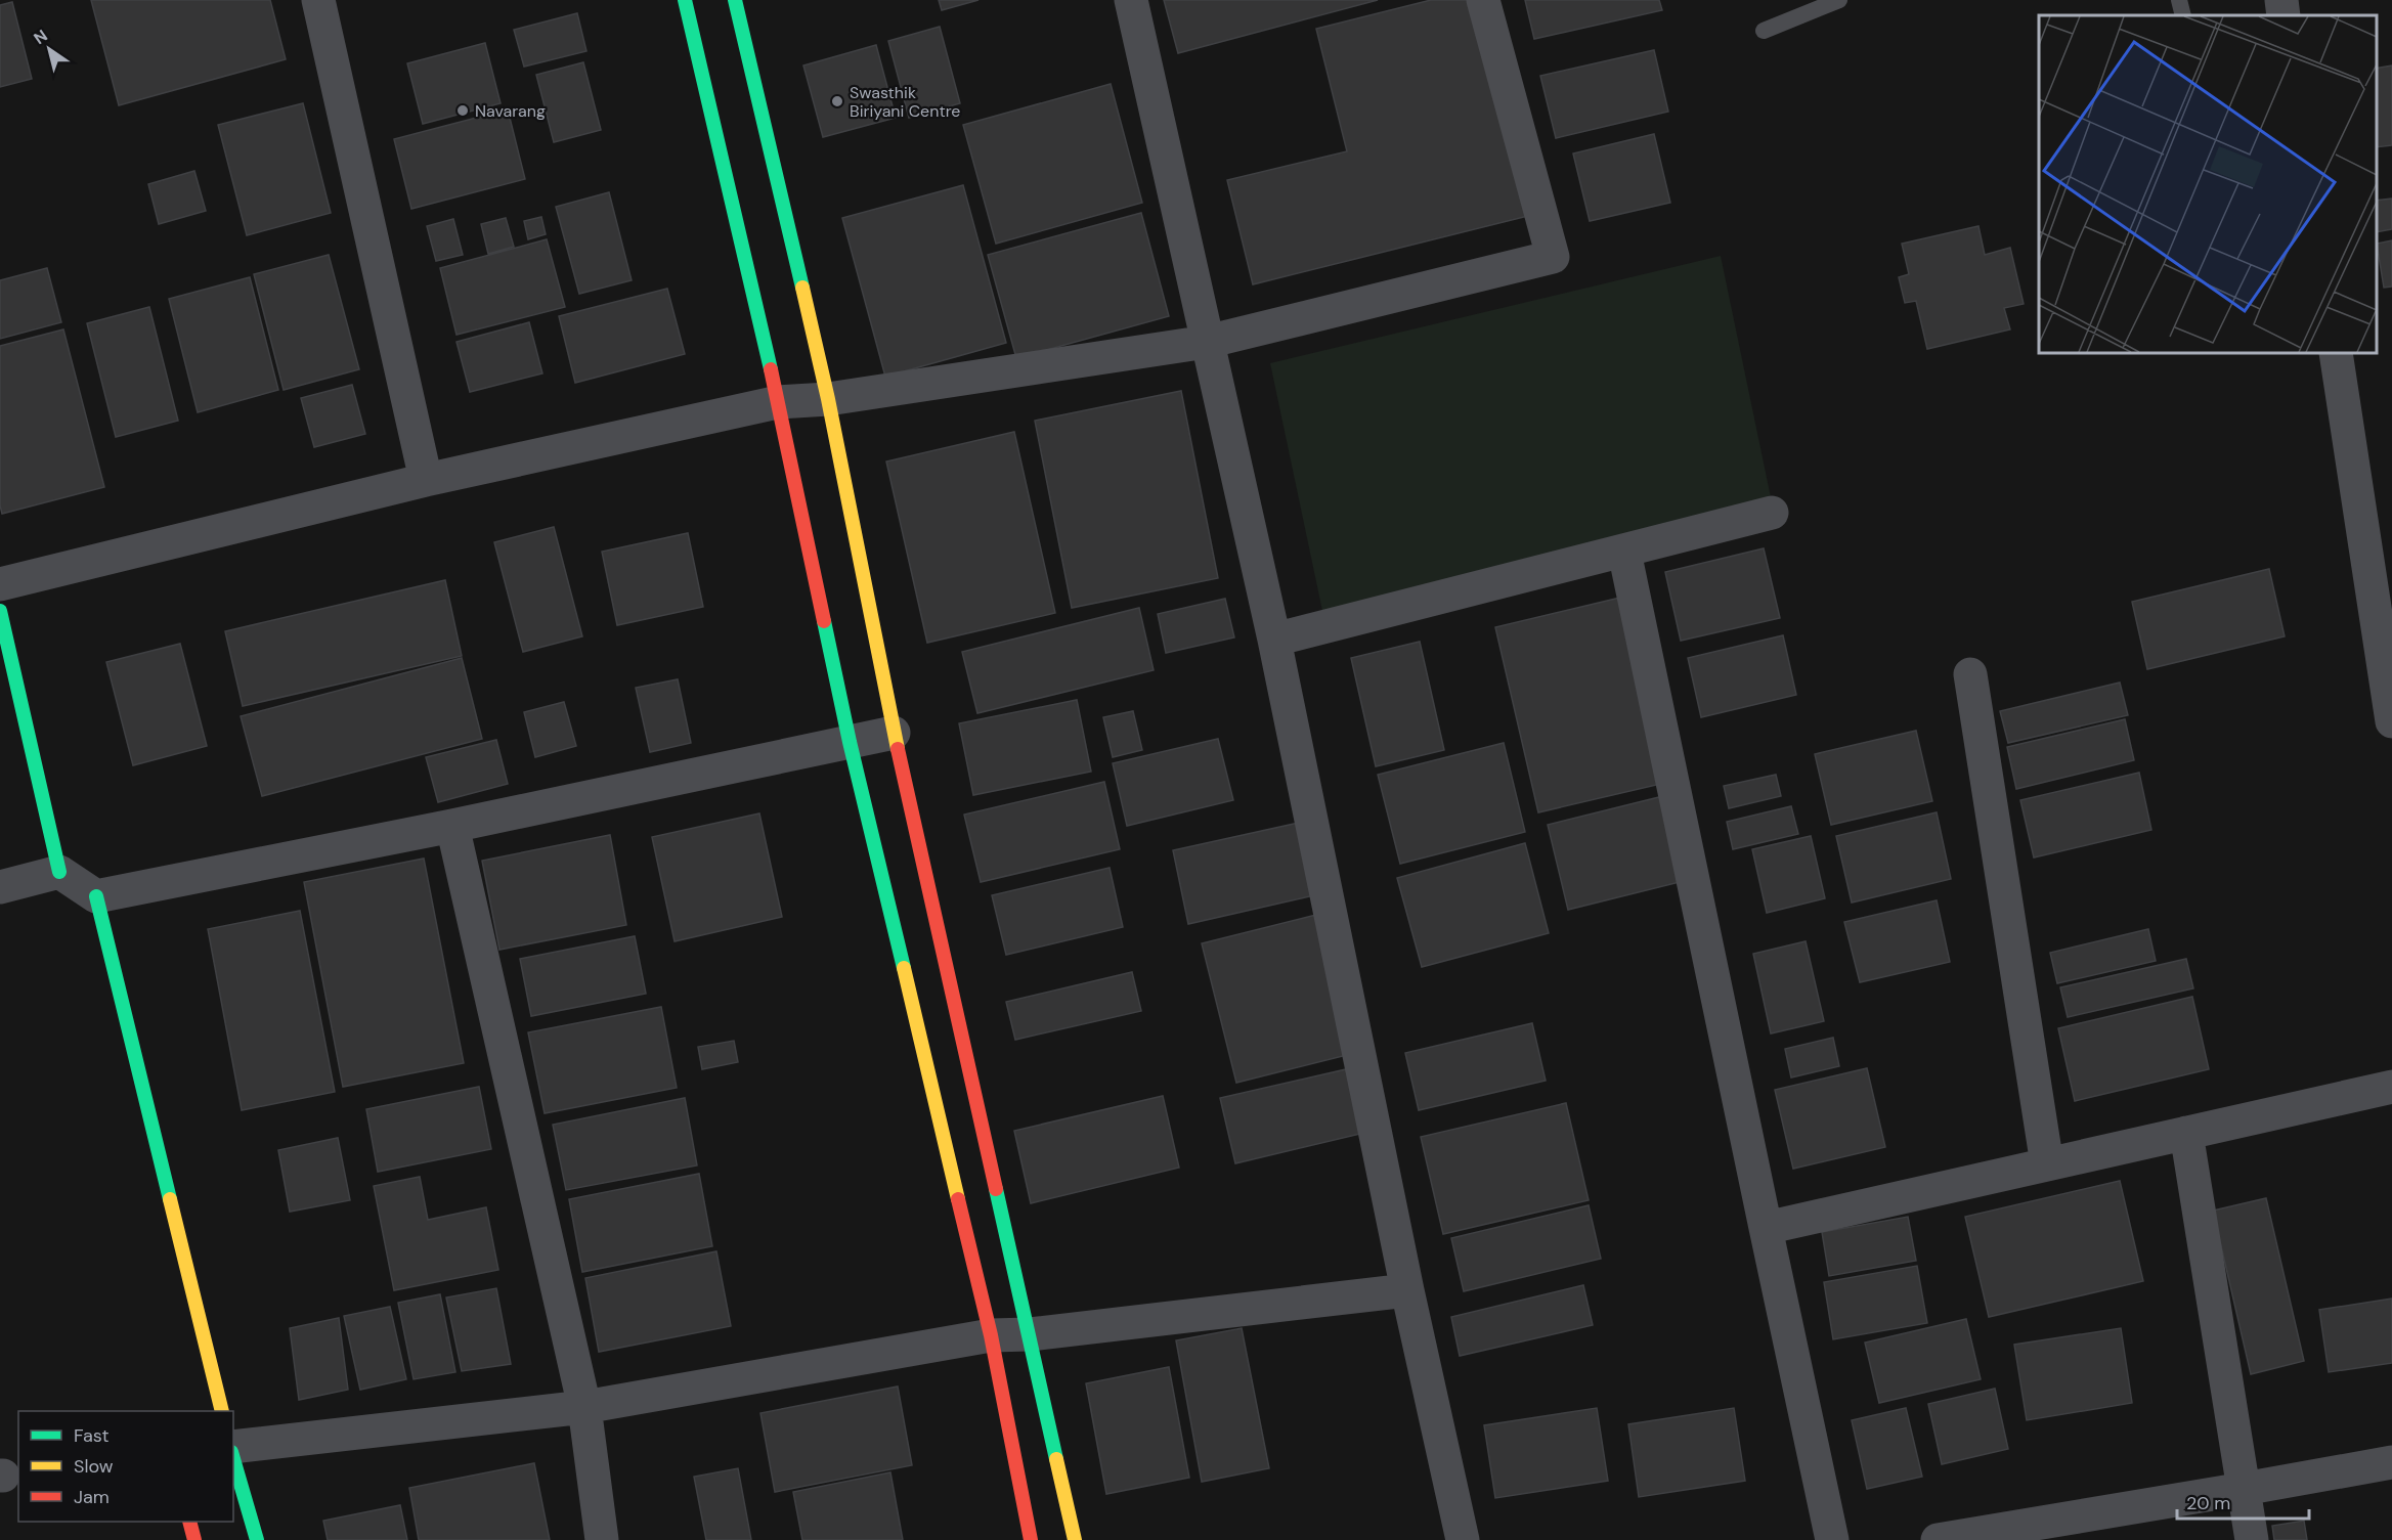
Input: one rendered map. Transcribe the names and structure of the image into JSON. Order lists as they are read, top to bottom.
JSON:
{
  "places": ["Swasthik Biriyani Centre", "Navarang"],
  "legend": ["Fast", "Slow", "Jam"],
  "scale_bar": "20 m",
  "north": "top left"
}
